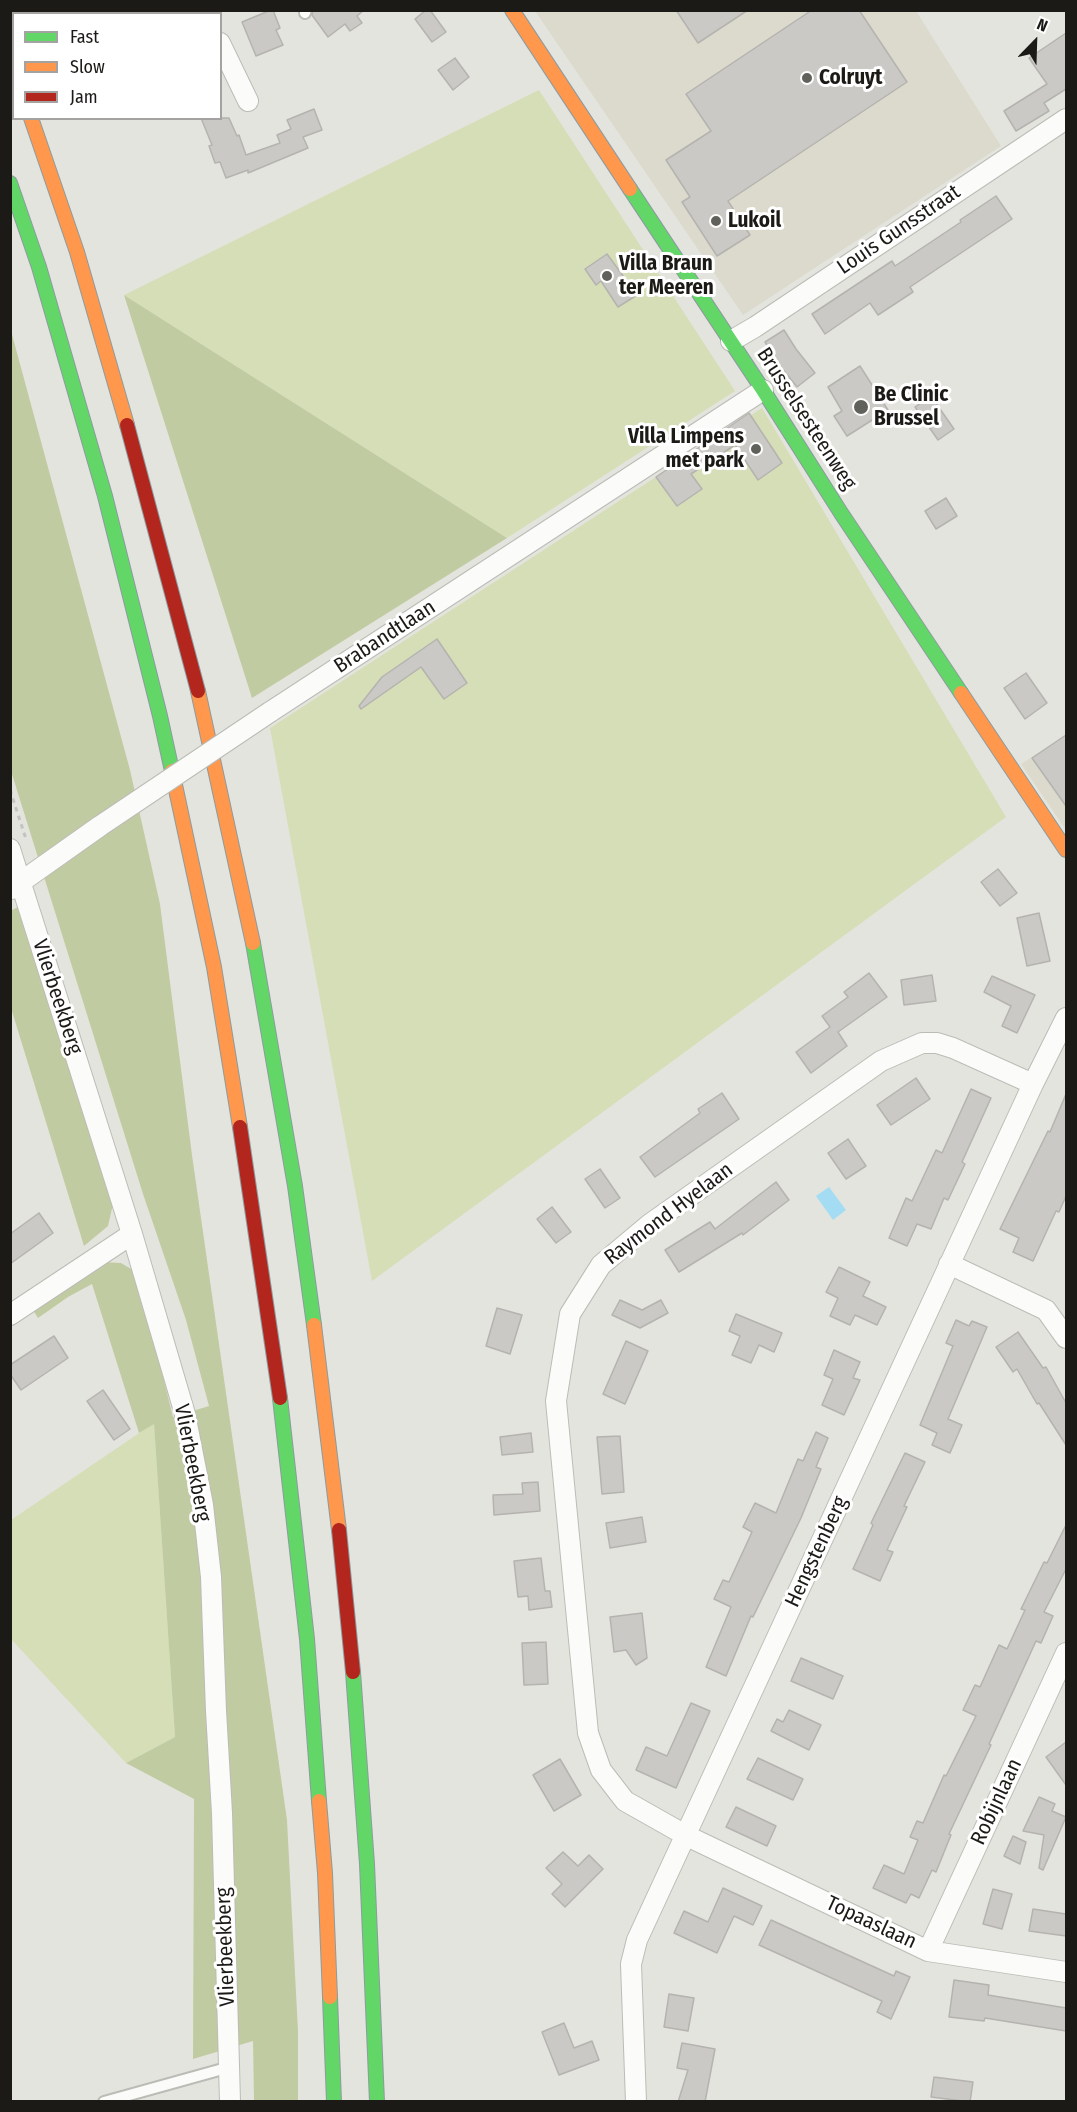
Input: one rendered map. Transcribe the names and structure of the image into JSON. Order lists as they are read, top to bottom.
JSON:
{
  "streets": {
    "main road": ["Brusselsesteenweg"],
    "street": [
      "Louis Gunsstraat",
      "Brabandtlaan",
      "Vlierbeekberg",
      "Raymond Hyelaan",
      "Hengstenberg",
      "Robijnlaan",
      "Topaaslaan"
    ]
  },
  "crossings": [
    ["Louis Gunsstraat", "Brusselsesteenweg"],
    ["Brusselsesteenweg", "Brabandtlaan"],
    ["Brabandtlaan", "Vlierbeekberg"],
    ["Raymond Hyelaan", "Hengstenberg"],
    ["Raymond Hyelaan", "Topaaslaan"],
    ["Hengstenberg", "Topaaslaan"],
    ["Robijnlaan", "Topaaslaan"]
  ],
  "places": [
    "Colruyt",
    "Lukoil",
    "Villa Braun ter Meeren",
    "Be Clinic Brussel",
    "Villa Limpens met park"
  ],
  "legend": ["Fast", "Slow", "Jam"],
  "north": "top right"
}
